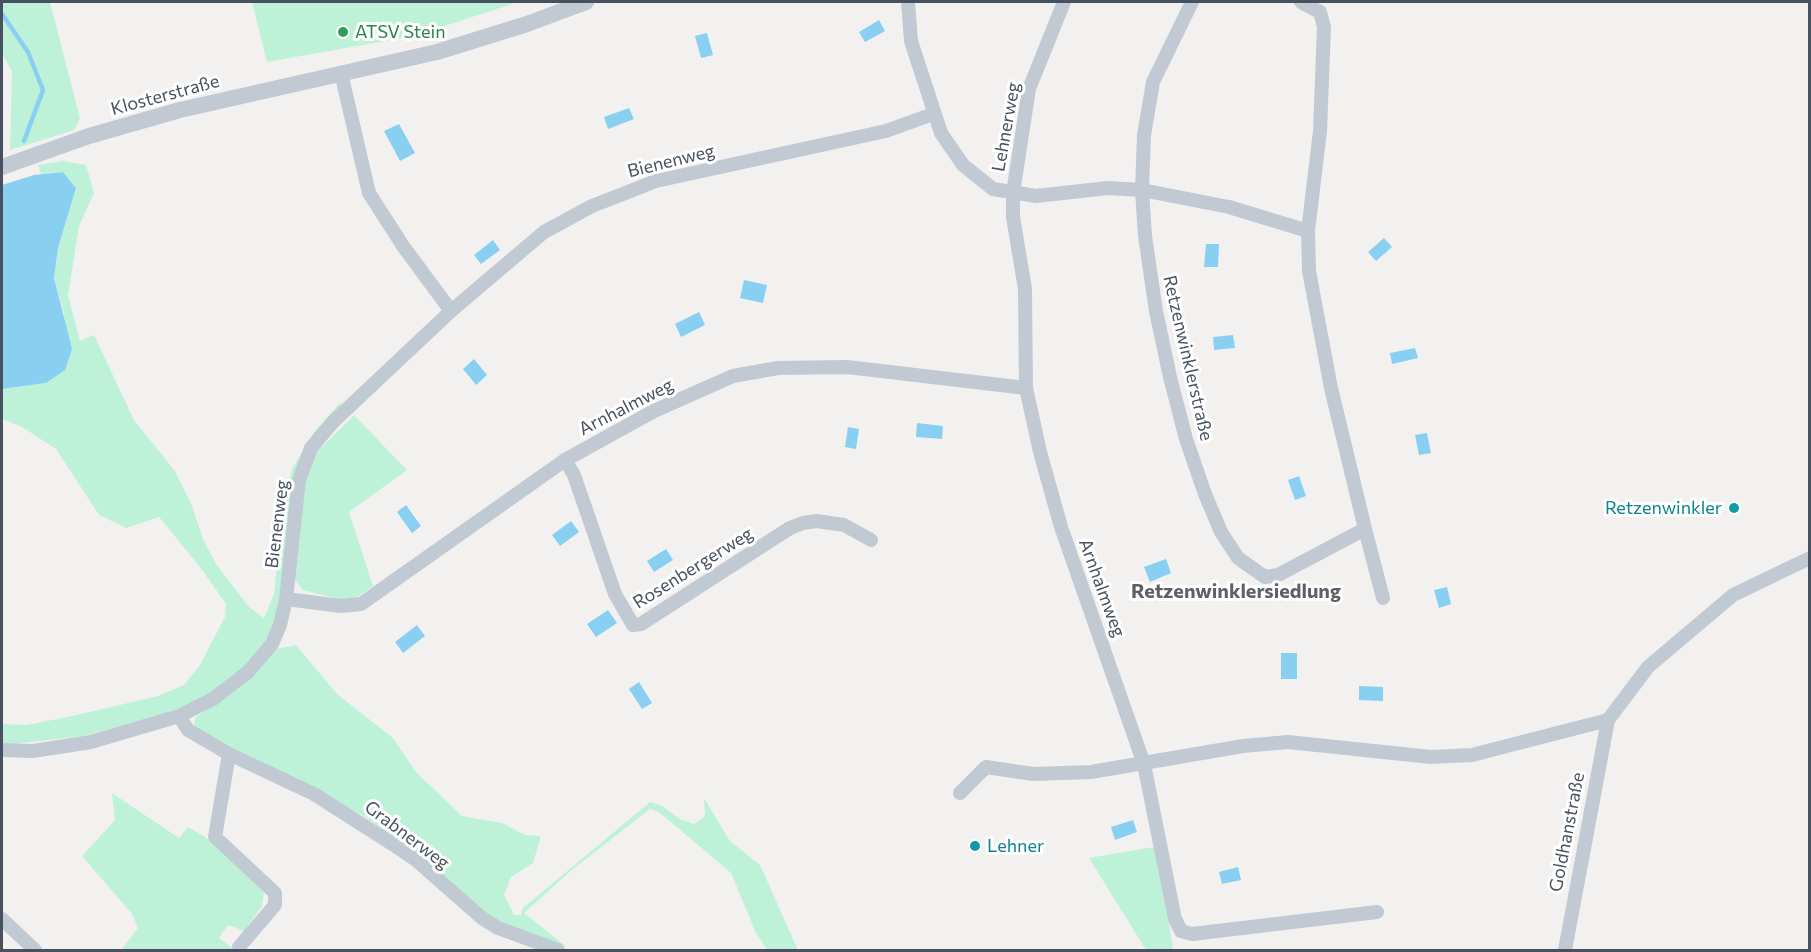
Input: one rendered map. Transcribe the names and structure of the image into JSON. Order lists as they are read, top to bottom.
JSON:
{
  "streets": {
    "street": [
      "Klosterstraße",
      "Lehnerweg",
      "Bienenweg",
      "Retzenwinklerstraße",
      "Arnhalmweg",
      "Rosenbergerweg",
      "Goldhanstraße",
      "Grabnerweg"
    ]
  },
  "crossings": [
    ["Lehnerweg", "Arnhalmweg"],
    ["Bienenweg", "Arnhalmweg"],
    ["Bienenweg", "Grabnerweg"],
    ["Arnhalmweg", "Rosenbergerweg"]
  ],
  "districts": ["Retzenwinklersiedlung"],
  "places": ["ATSV Stein", "Retzenwinkler", "Lehner"]
}
